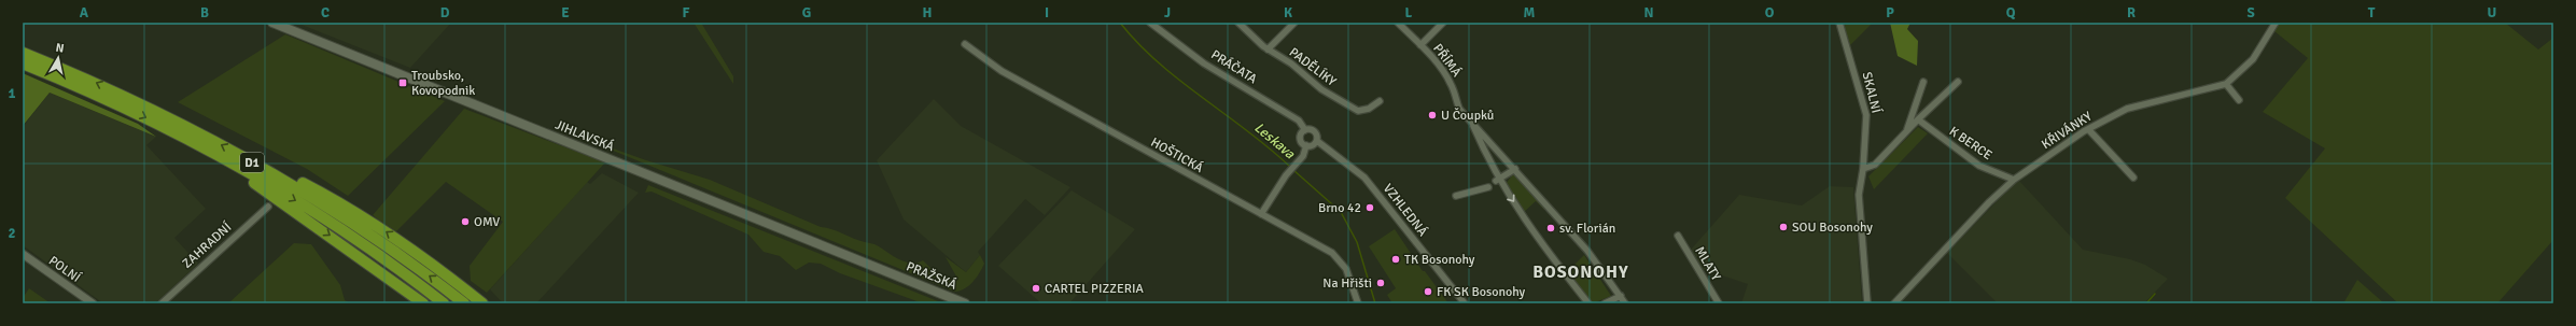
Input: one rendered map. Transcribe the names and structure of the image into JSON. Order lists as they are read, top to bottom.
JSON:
{
  "streets": {
    "highway": ["D1"],
    "main road": ["JIHLAVSKÁ", "PRAŽSKÁ"],
    "street": [
      "PŘÍMÁ",
      "PRÁČATA",
      "PADĚLÍKY",
      "SKALNÍ",
      "KŘIVÁNKY",
      "K BERCE",
      "HOŠTICKÁ",
      "VZHLEDNÁ",
      "ZAHRADNÍ",
      "MLATY",
      "POLNÍ"
    ]
  },
  "crossings": [
    ["PRÁČATA", "VZHLEDNÁ"],
    ["KŘIVÁNKY", "K BERCE"],
    ["JIHLAVSKÁ", "PRAŽSKÁ"]
  ],
  "districts": ["BOSONOHY"],
  "water": ["Leskava"],
  "places": {
    "transit": ["Troubsko, Kovopodnik"],
    "other": [
      "U Čoupků",
      "Brno 42",
      "OMV",
      "SOU Bosonohy",
      "sv. Florián",
      "TK Bosonohy",
      "Na Hřišti",
      "CARTEL PIZZERIA",
      "FK SK Bosonohy"
    ]
  },
  "north": "top",
  "grid": {
    "columns": [
      "A",
      "B",
      "C",
      "D",
      "E",
      "F",
      "G",
      "H",
      "I",
      "J",
      "K",
      "L",
      "M",
      "N",
      "O",
      "P",
      "Q",
      "R",
      "S",
      "T",
      "U"
    ],
    "rows": ["1", "2"]
  }
}
